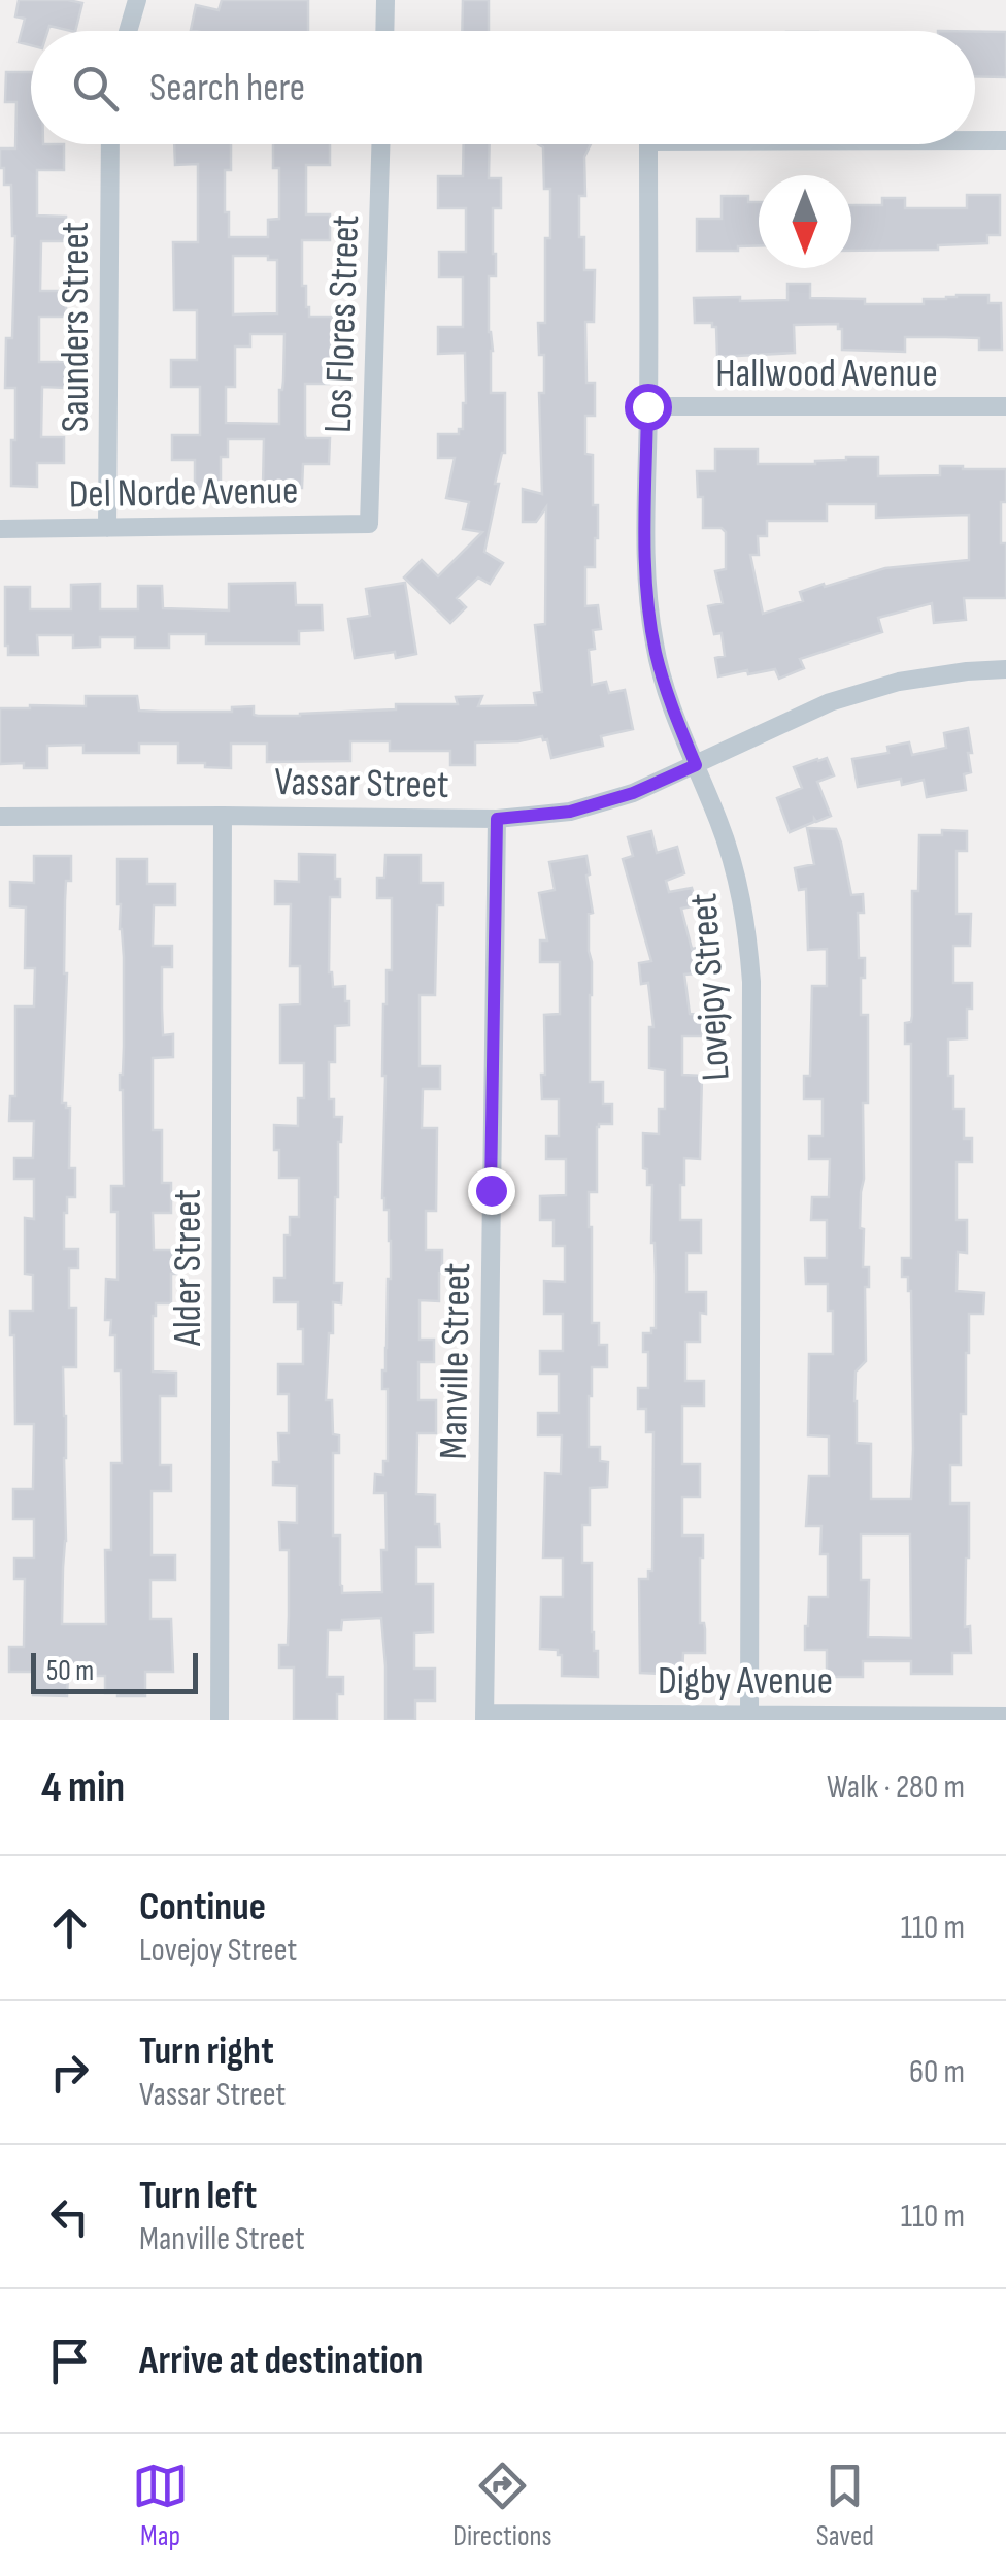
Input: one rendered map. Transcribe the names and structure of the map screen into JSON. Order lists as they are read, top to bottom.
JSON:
{
  "streets": {
    "street": [
      "Los Flores Street",
      "Saunders Street",
      "Hallwood Avenue",
      "Del Norde Avenue",
      "Vassar Street",
      "Lovejoy Street",
      "Alder Street",
      "Manville Street",
      "Digby Avenue"
    ]
  },
  "crossings": [
    ["Los Flores Street", "Del Norde Avenue"],
    ["Saunders Street", "Del Norde Avenue"],
    ["Hallwood Avenue", "Lovejoy Street"],
    ["Vassar Street", "Lovejoy Street"],
    ["Vassar Street", "Alder Street"],
    ["Vassar Street", "Manville Street"],
    ["Lovejoy Street", "Digby Avenue"],
    ["Manville Street", "Digby Avenue"]
  ],
  "scale_bar": "50 m",
  "north": "bottom",
  "page": {
    "search": "Search here",
    "scale": "50 m",
    "heading": ["4 min", "Walk · 280 m"],
    "list": [
      ["Continue", "Lovejoy Street", "110 m"],
      ["Turn right", "Vassar Street", "60 m"],
      ["Turn left", "Manville Street", "110 m"],
      "Arrive at destination"
    ],
    "nav": ["Map", "Directions", "Saved"]
  }
}
